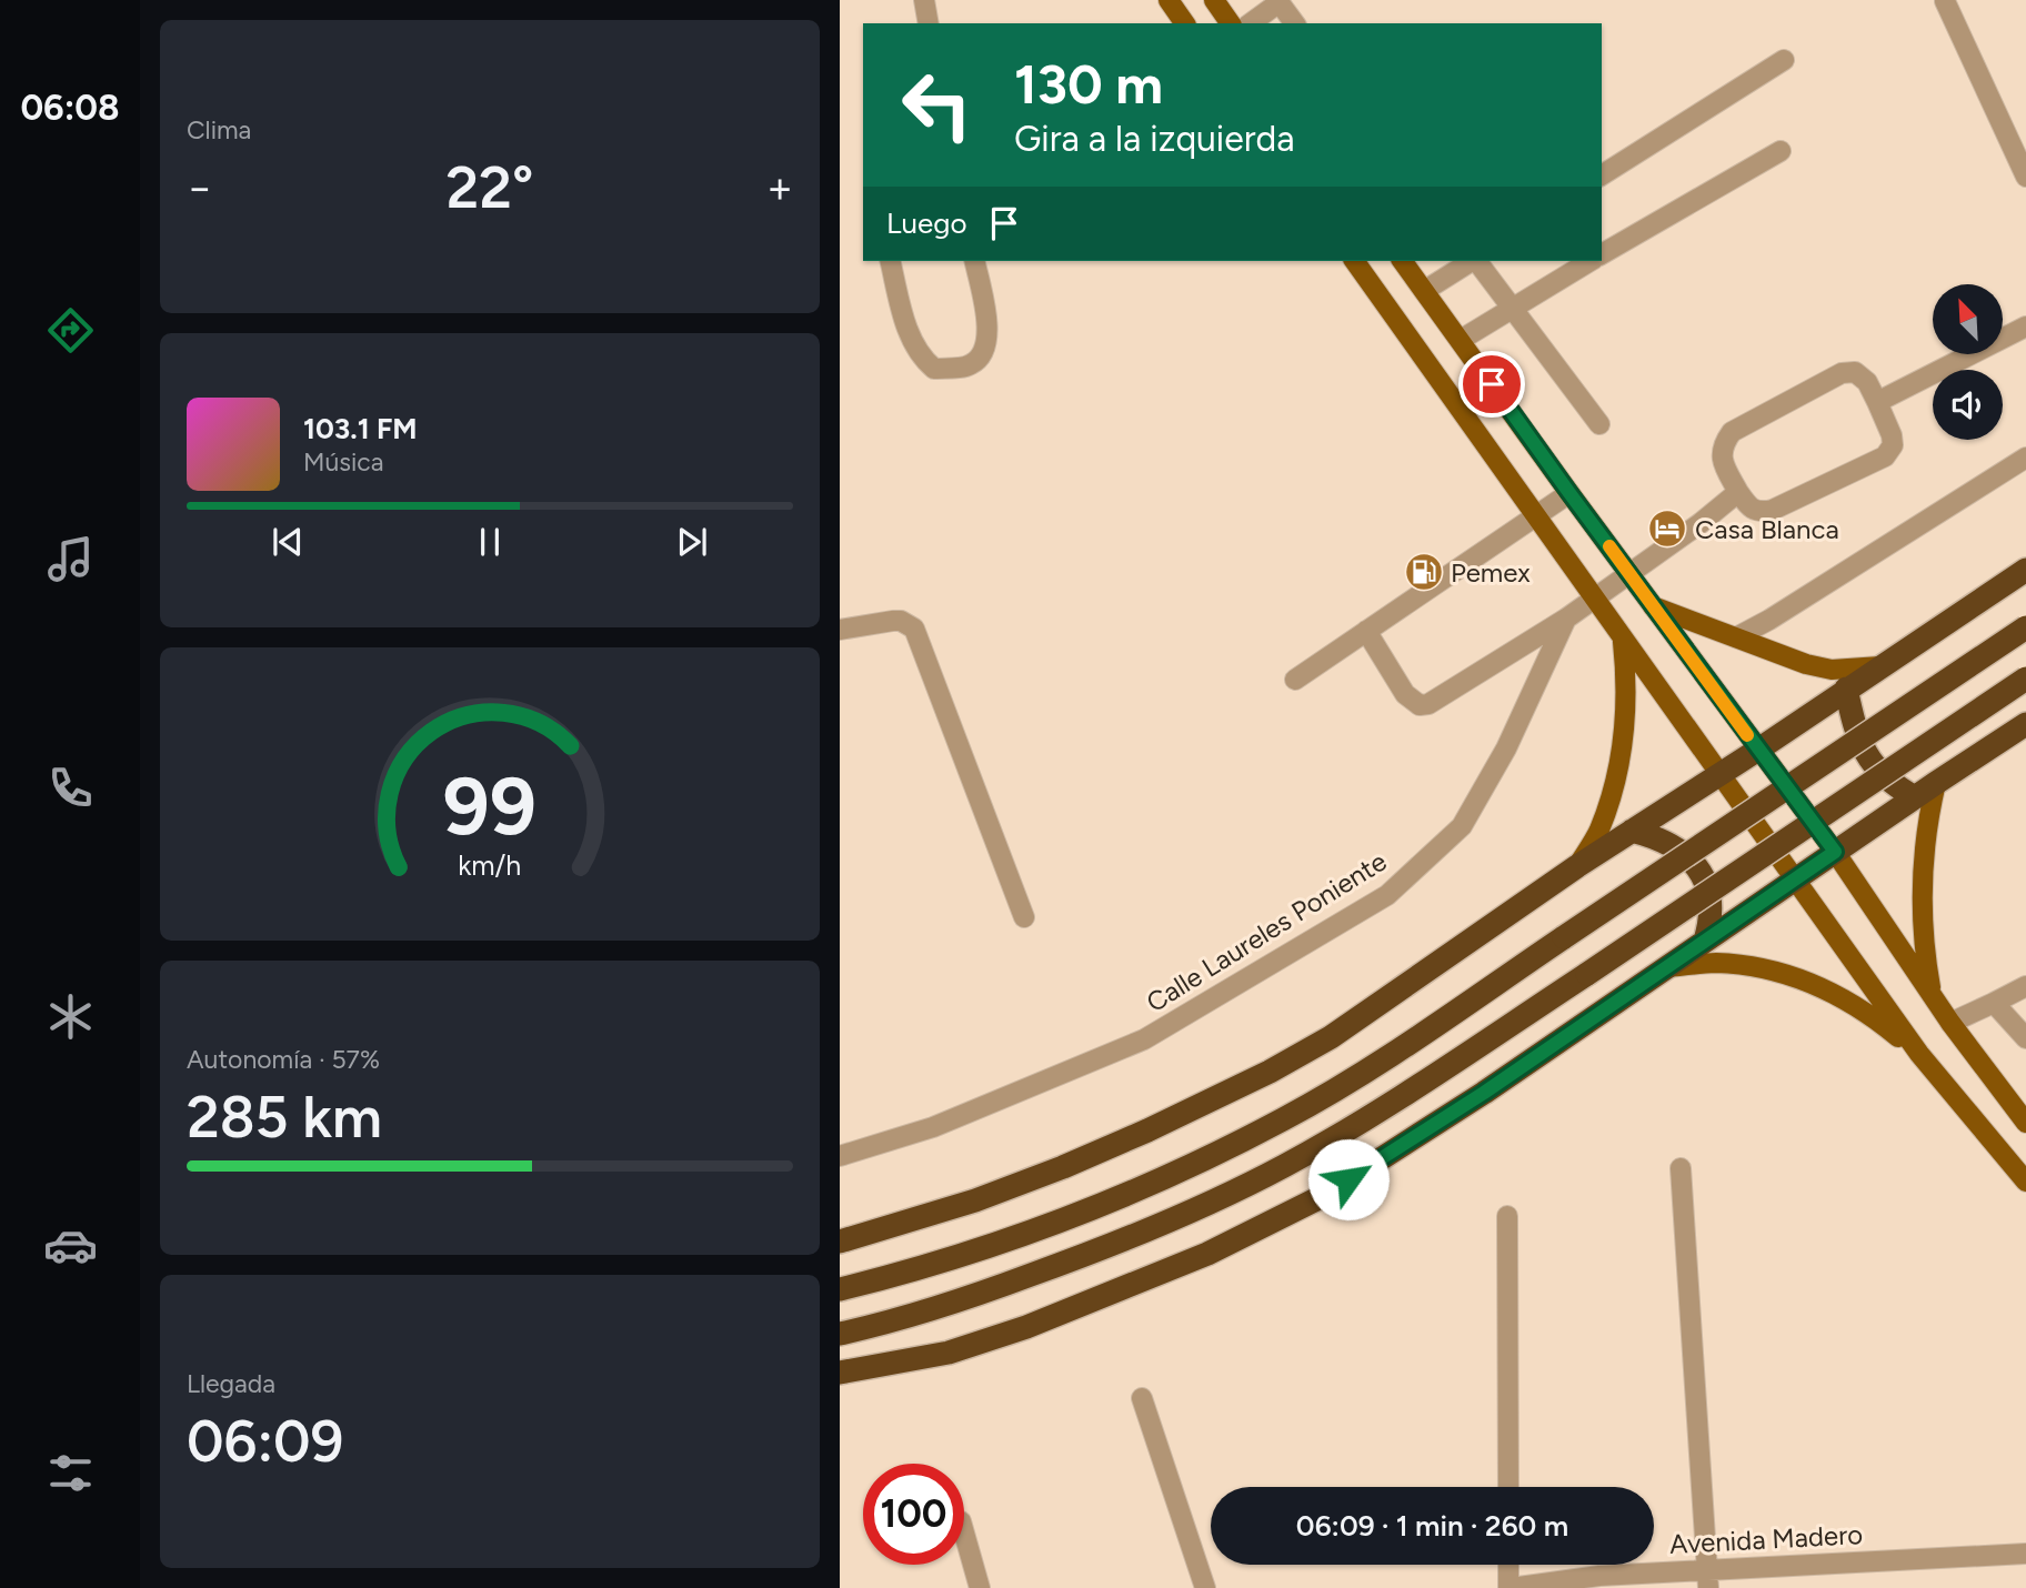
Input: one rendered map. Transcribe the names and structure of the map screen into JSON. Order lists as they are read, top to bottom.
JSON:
{
  "streets": {
    "street": ["Calle Laureles Poniente", "Avenida Madero"]
  },
  "places": {
    "hotel": ["Casa Blanca"],
    "fuel station": ["Pemex"]
  },
  "north": "top left",
  "page": {
    "tabs": "06:08",
    "tile": [
      "Clima",
      ["Autonomía · 57%", "285 km"],
      ["Llegada", "06:09"]
    ],
    "turn": ["130 m", "Gira a la izquierda"],
    "heat": ["−", "22°", "+"],
    "then": "Luego",
    "song": ["103.1 FM", "Música"],
    "limit": "100",
    "trip": "06:09 · 1 min · 260 m",
    "gauge": ["99", "km/h"]
  }
}
